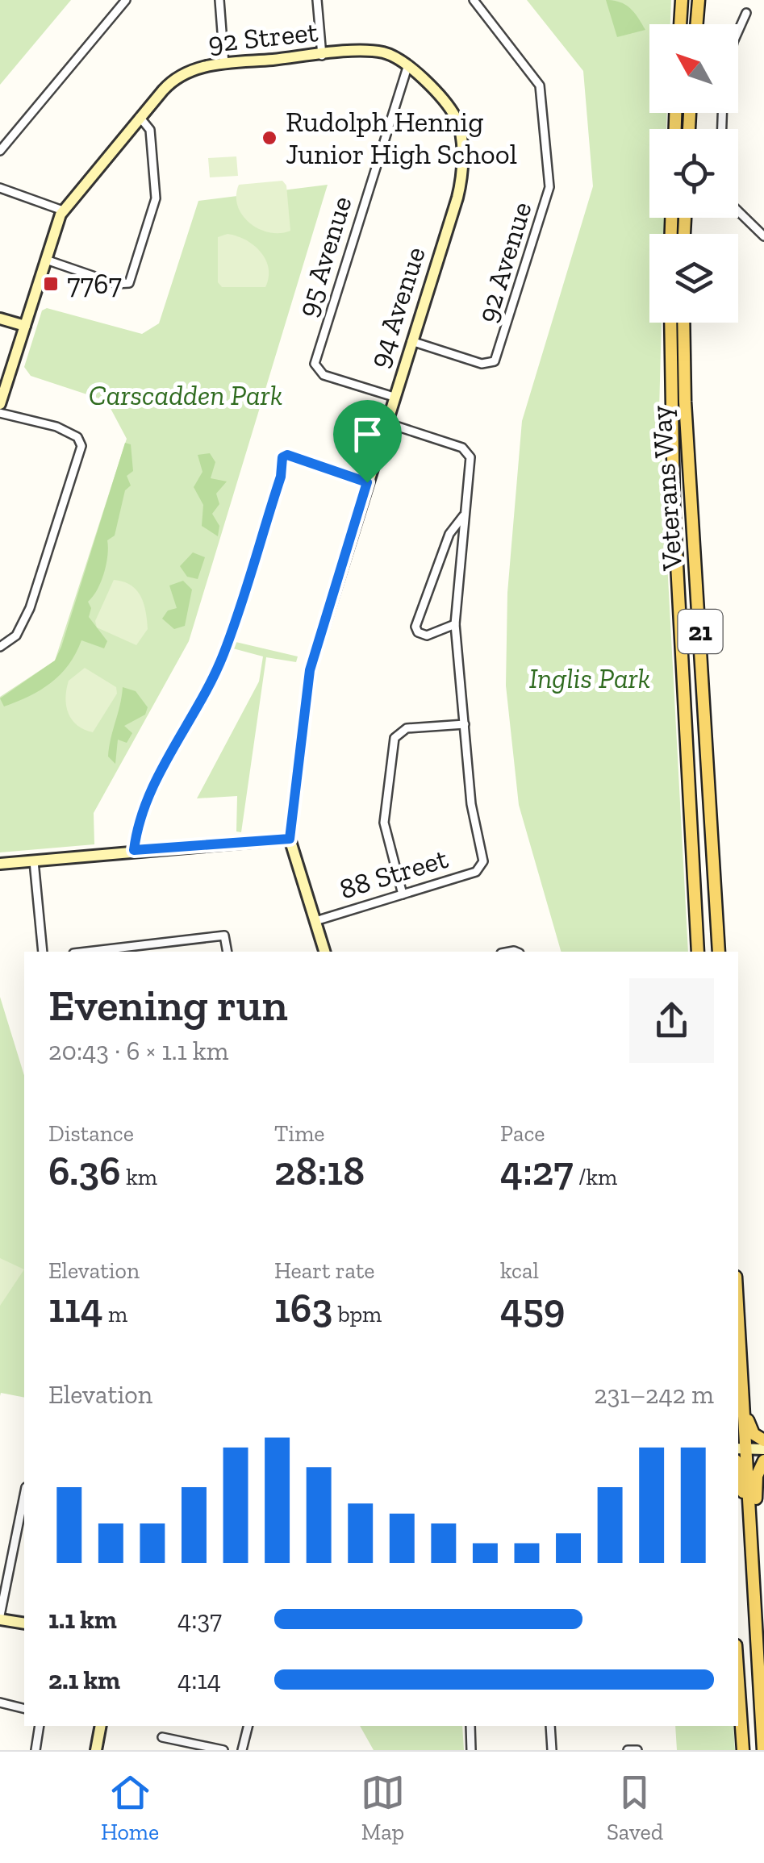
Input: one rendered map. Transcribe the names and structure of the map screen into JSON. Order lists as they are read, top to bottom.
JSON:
{
  "streets": {
    "main road": ["Veterans Way", "21"],
    "street": [
      "92 Street",
      "95 Avenue",
      "92 Avenue",
      "94 Avenue",
      "88 Street"
    ]
  },
  "crossings": [
    ["92 Street", "95 Avenue"],
    ["92 Street", "94 Avenue"],
    ["95 Avenue", "94 Avenue"],
    ["92 Avenue", "94 Avenue"],
    ["94 Avenue", "88 Street"]
  ],
  "parks": ["Carscadden Park", "Inglis Park"],
  "places": {
    "other": ["Rudolph Hennig Junior High School"],
    "transit": ["7767"]
  },
  "north": "top left",
  "page": {
    "heading": ["Evening run", "20:43 · 6 × 1.1 km"],
    "stats": [
      ["Distance", "6.36 km"],
      ["Time", "28:18"],
      ["Pace", "4:27 /km"],
      ["Elevation", "114 m"],
      ["Heart rate", "163 bpm"],
      ["kcal", "459"]
    ],
    "chart": ["Elevation", "231–242 m"],
    "list": [
      {
        "name": "1.1 km",
        "note": "4:37"
      },
      {
        "name": "2.1 km",
        "note": "4:14"
      }
    ],
    "tabs": ["Home", "Map", "Saved"]
  }
}
